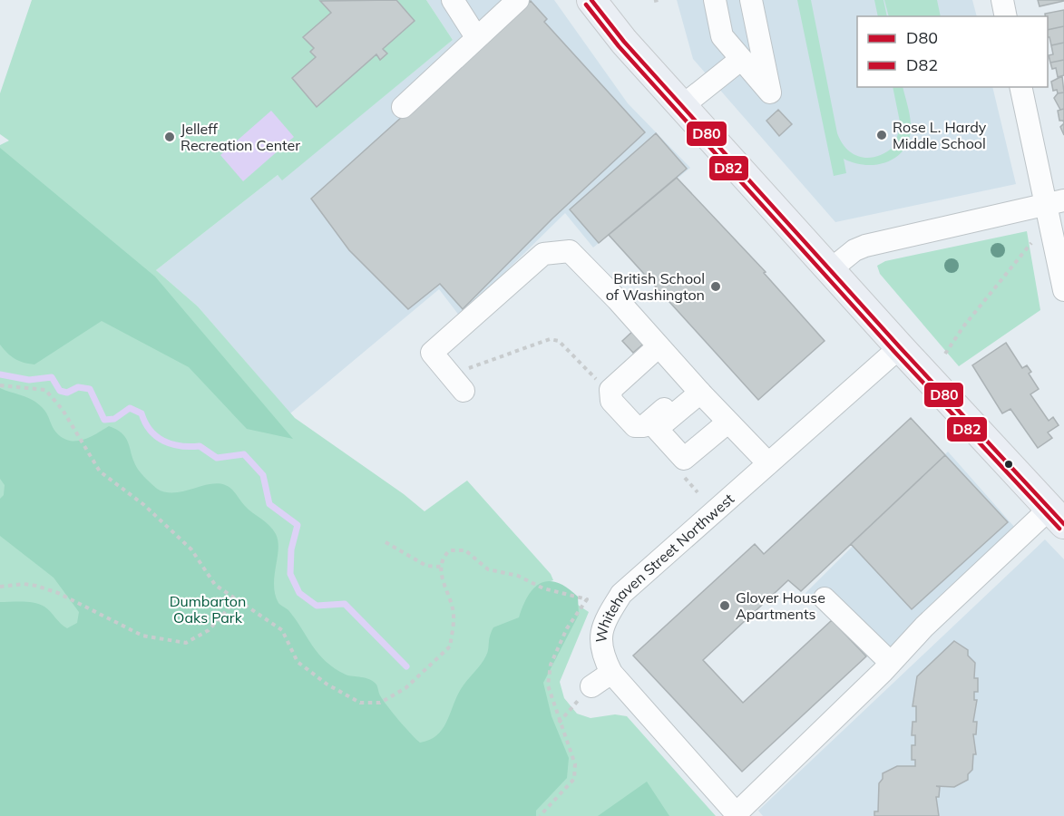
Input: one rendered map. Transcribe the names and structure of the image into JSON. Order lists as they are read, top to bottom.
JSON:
{
  "streets": {
    "street": ["Whitehaven Street Northwest"]
  },
  "parks": ["Dumbarton Oaks Park"],
  "places": [
    "Rose L. Hardy Middle School",
    "Jelleff Recreation Center",
    "British School of Washington",
    "Glover House Apartments"
  ],
  "lines": ["transit line D80", "transit line D82"],
  "legend": ["D80", "D82"]
}
